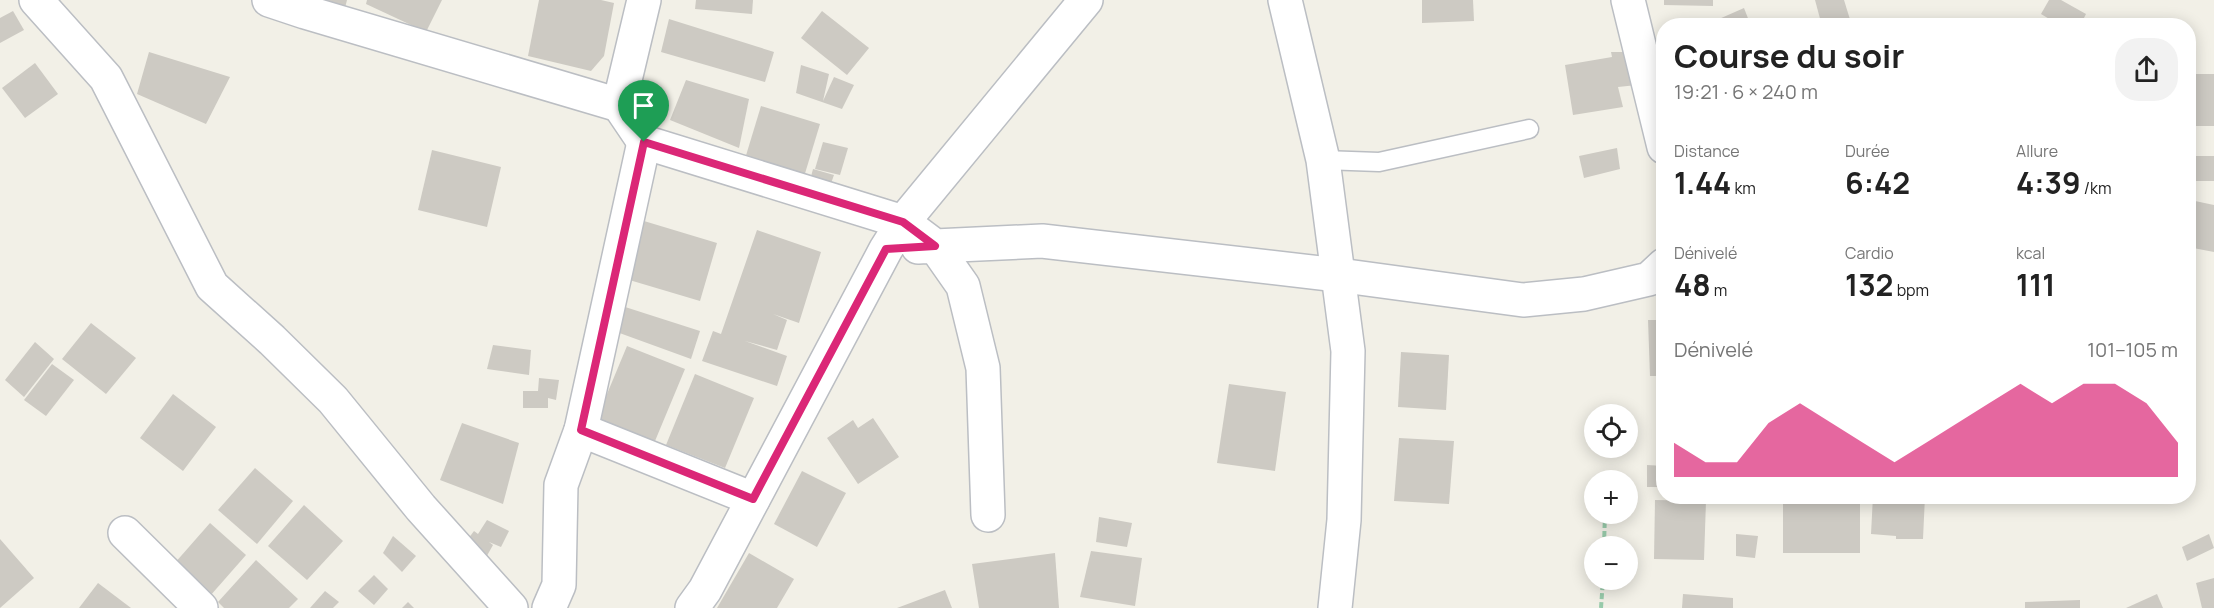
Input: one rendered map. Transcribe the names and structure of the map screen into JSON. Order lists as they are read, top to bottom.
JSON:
{
  "page": {
    "heading": ["Course du soir", "19:21 · 6 × 240 m"],
    "stats": [
      ["Distance", "1.44 km"],
      ["Durée", "6:42"],
      ["Allure", "4:39 /km"],
      ["Dénivelé", "48 m"],
      ["Cardio", "132 bpm"],
      ["kcal", "111"]
    ],
    "chart": ["Dénivelé", "101–105 m"],
    "map_buttons": ["+", "−"]
  }
}
